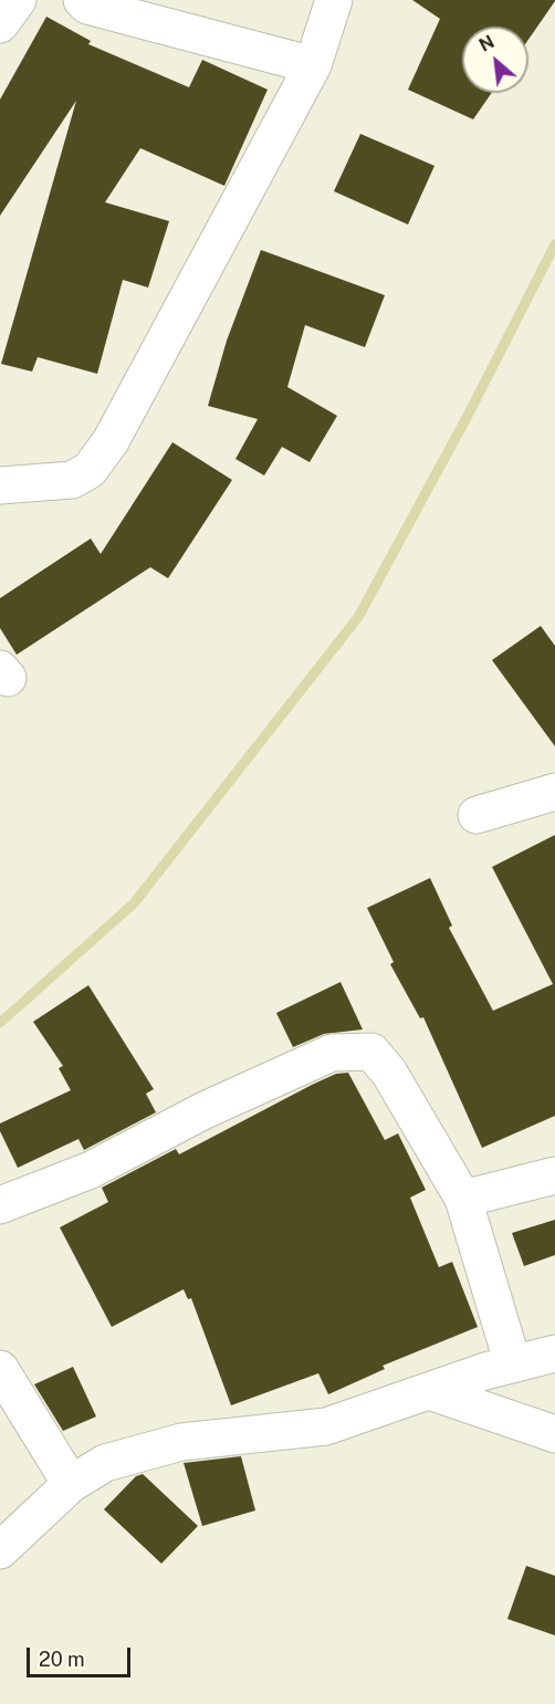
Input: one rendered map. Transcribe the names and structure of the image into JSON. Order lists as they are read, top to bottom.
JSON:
{
  "scale_bar": "20 m",
  "north": "top left"
}
